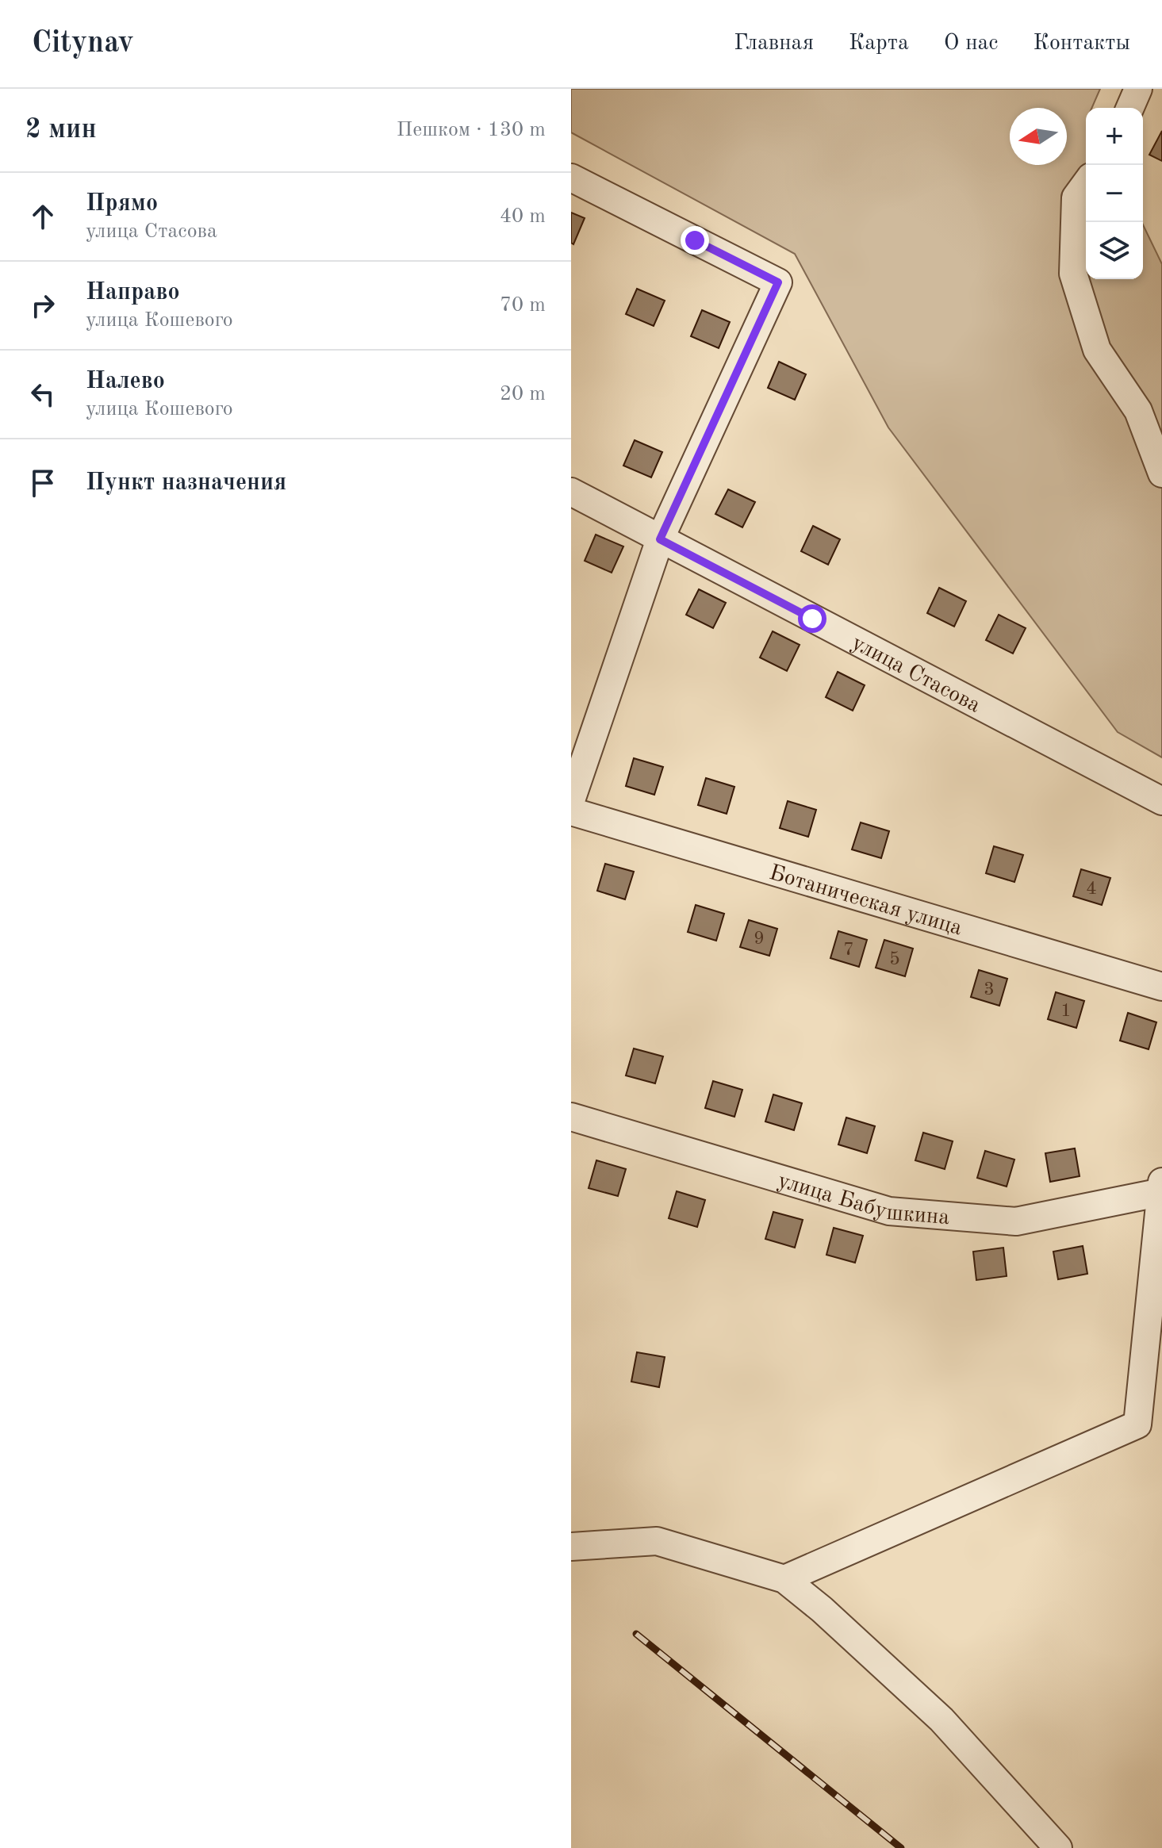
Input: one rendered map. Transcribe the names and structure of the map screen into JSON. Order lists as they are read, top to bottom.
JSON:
{
  "streets": {
    "street": ["улица Стасова", "Ботаническая улица", "улица Бабушкина"]
  },
  "house_numbers": [
    "4",
    "9",
    "7",
    "5",
    "3",
    "1"
  ],
  "north": "left",
  "page": {
    "header": "Citynav",
    "nav": [
      "Главная",
      "Карта",
      "О нас",
      "Контакты"
    ],
    "heading": ["2 мин", "Пешком · 130 m"],
    "map_buttons": ["+", "−"],
    "list": [
      ["Прямо", "улица Стасова", "40 m"],
      ["Направо", "улица Кошевого", "70 m"],
      ["Налево", "улица Кошевого", "20 m"],
      "Пункт назначения"
    ]
  }
}
